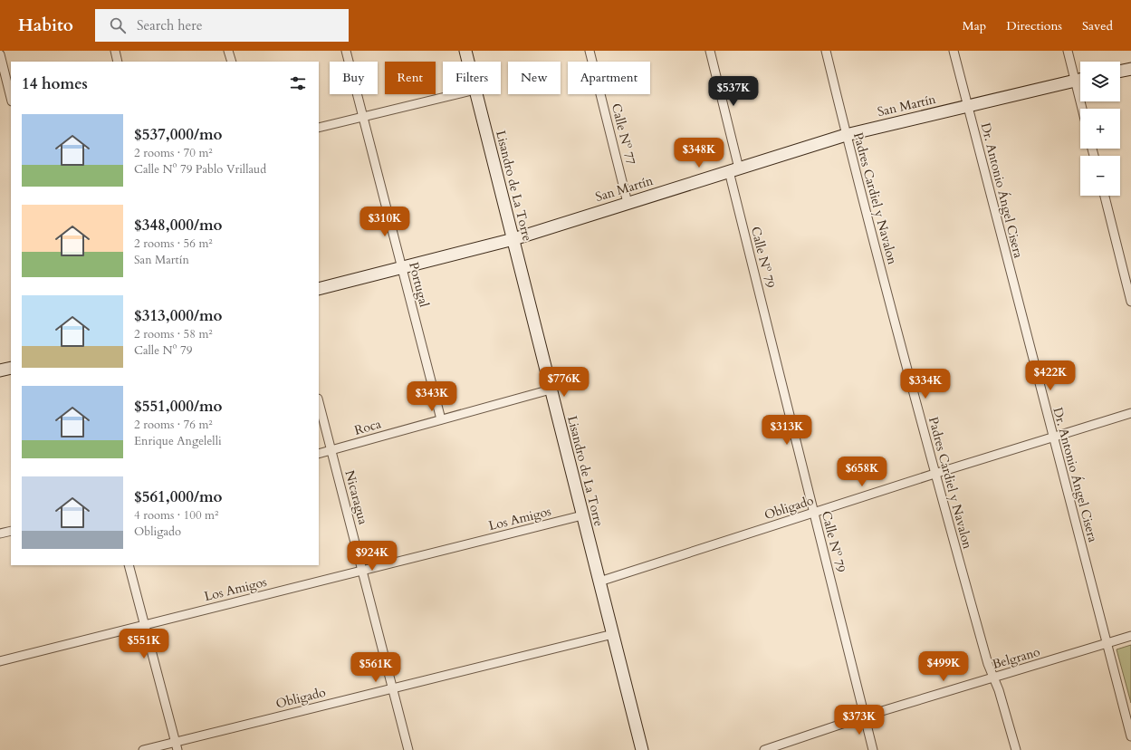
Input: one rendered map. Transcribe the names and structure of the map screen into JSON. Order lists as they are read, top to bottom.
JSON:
{
  "streets": {
    "street": [
      "San Martín",
      "Calle Nº 77",
      "Lisandro de La Torre",
      "Dr. Antonio Ángel Cisera",
      "Padres Cardiel y Navalon",
      "Calle Nº 79",
      "Portugal",
      "Roca",
      "Nicaragua",
      "Obligado",
      "Los Amigos",
      "Belgrano"
    ]
  },
  "crossings": [
    ["San Martín", "Calle Nº 77"],
    ["San Martín", "Lisandro de La Torre"],
    ["San Martín", "Dr. Antonio Ángel Cisera"],
    ["San Martín", "Padres Cardiel y Navalon"],
    ["San Martín", "Calle Nº 79"],
    ["San Martín", "Portugal"],
    ["Lisandro de La Torre", "Roca"],
    ["Lisandro de La Torre", "Obligado"],
    ["Lisandro de La Torre", "Los Amigos"],
    ["Dr. Antonio Ángel Cisera", "Obligado"],
    ["Dr. Antonio Ángel Cisera", "Belgrano"],
    ["Padres Cardiel y Navalon", "Obligado"],
    ["Padres Cardiel y Navalon", "Belgrano"],
    ["Calle Nº 79", "Obligado"],
    ["Calle Nº 79", "Belgrano"],
    ["Portugal", "Roca"],
    ["Roca", "Nicaragua"],
    ["Nicaragua", "Obligado"],
    ["Nicaragua", "Los Amigos"]
  ],
  "page": {
    "header": "Habito",
    "search": "Search here",
    "nav": ["Map", "Directions", "Saved"],
    "map_buttons": ["+", "−"],
    "chip": [
      "Buy",
      "Rent",
      "Filters",
      "New",
      "Apartment"
    ],
    "heading": "14 homes",
    "price": [
      "$537K",
      "$348K",
      "$310K",
      "$422K",
      "$776K",
      "$334K",
      "$343K",
      "$313K",
      "$658K",
      "$924K",
      "$551K",
      "$499K",
      "$561K",
      "$373K"
    ],
    "list": [
      {
        "name": "$537,000/mo",
        "note": "2 rooms · 70 m² · Calle Nº 79 Pablo Vrillaud"
      },
      {
        "name": "$348,000/mo",
        "note": "2 rooms · 56 m² · San Martín"
      },
      {
        "name": "$313,000/mo",
        "note": "2 rooms · 58 m² · Calle Nº 79"
      },
      {
        "name": "$551,000/mo",
        "note": "2 rooms · 76 m² · Enrique Angelelli"
      },
      {
        "name": "$561,000/mo",
        "note": "4 rooms · 100 m² · Obligado"
      }
    ]
  }
}
